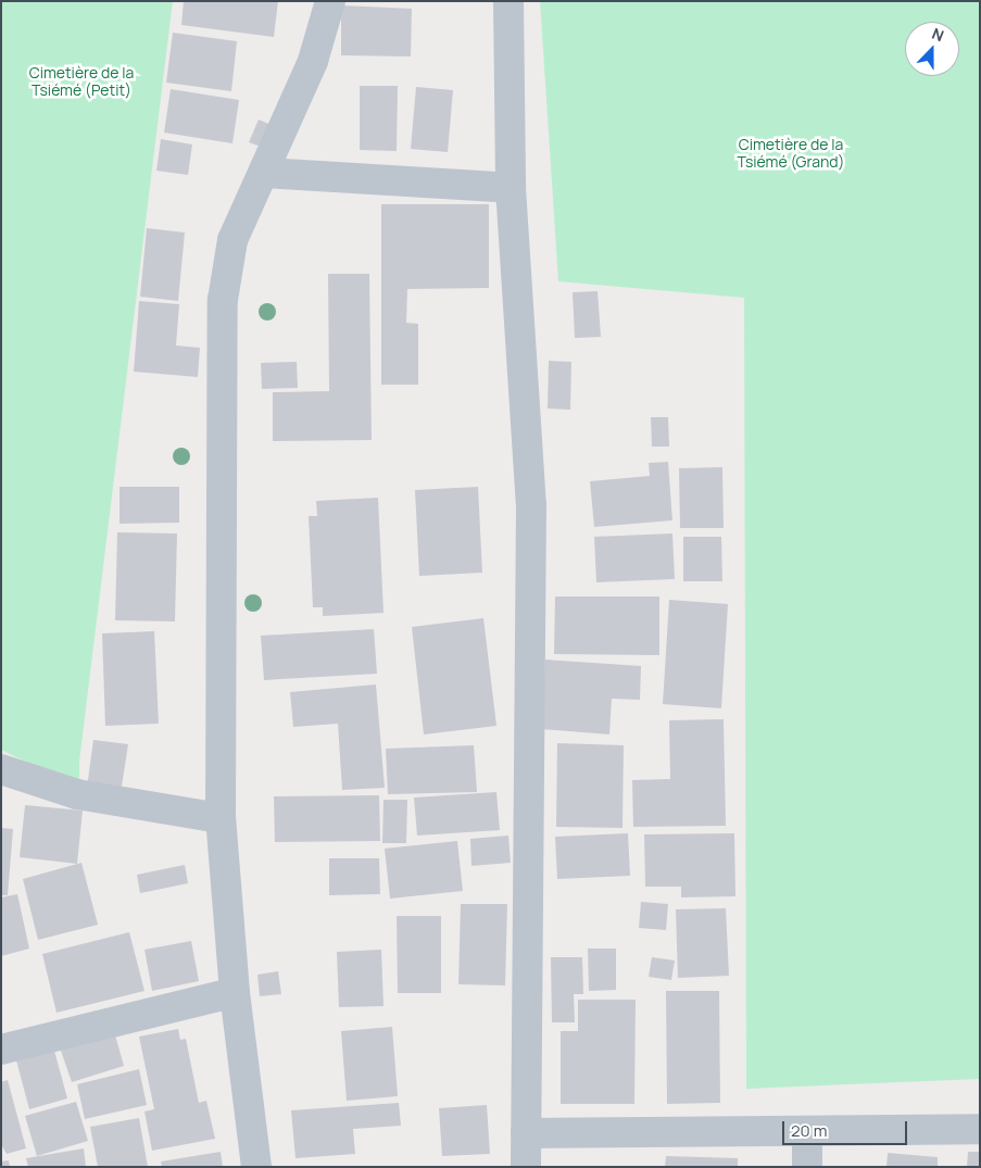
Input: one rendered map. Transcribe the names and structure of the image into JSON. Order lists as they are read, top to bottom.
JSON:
{
  "parks": ["Cimetière de la Tsiémé (Petit)", "Cimetière de la Tsiémé (Grand)"],
  "scale_bar": "20 m",
  "north": "top"
}
